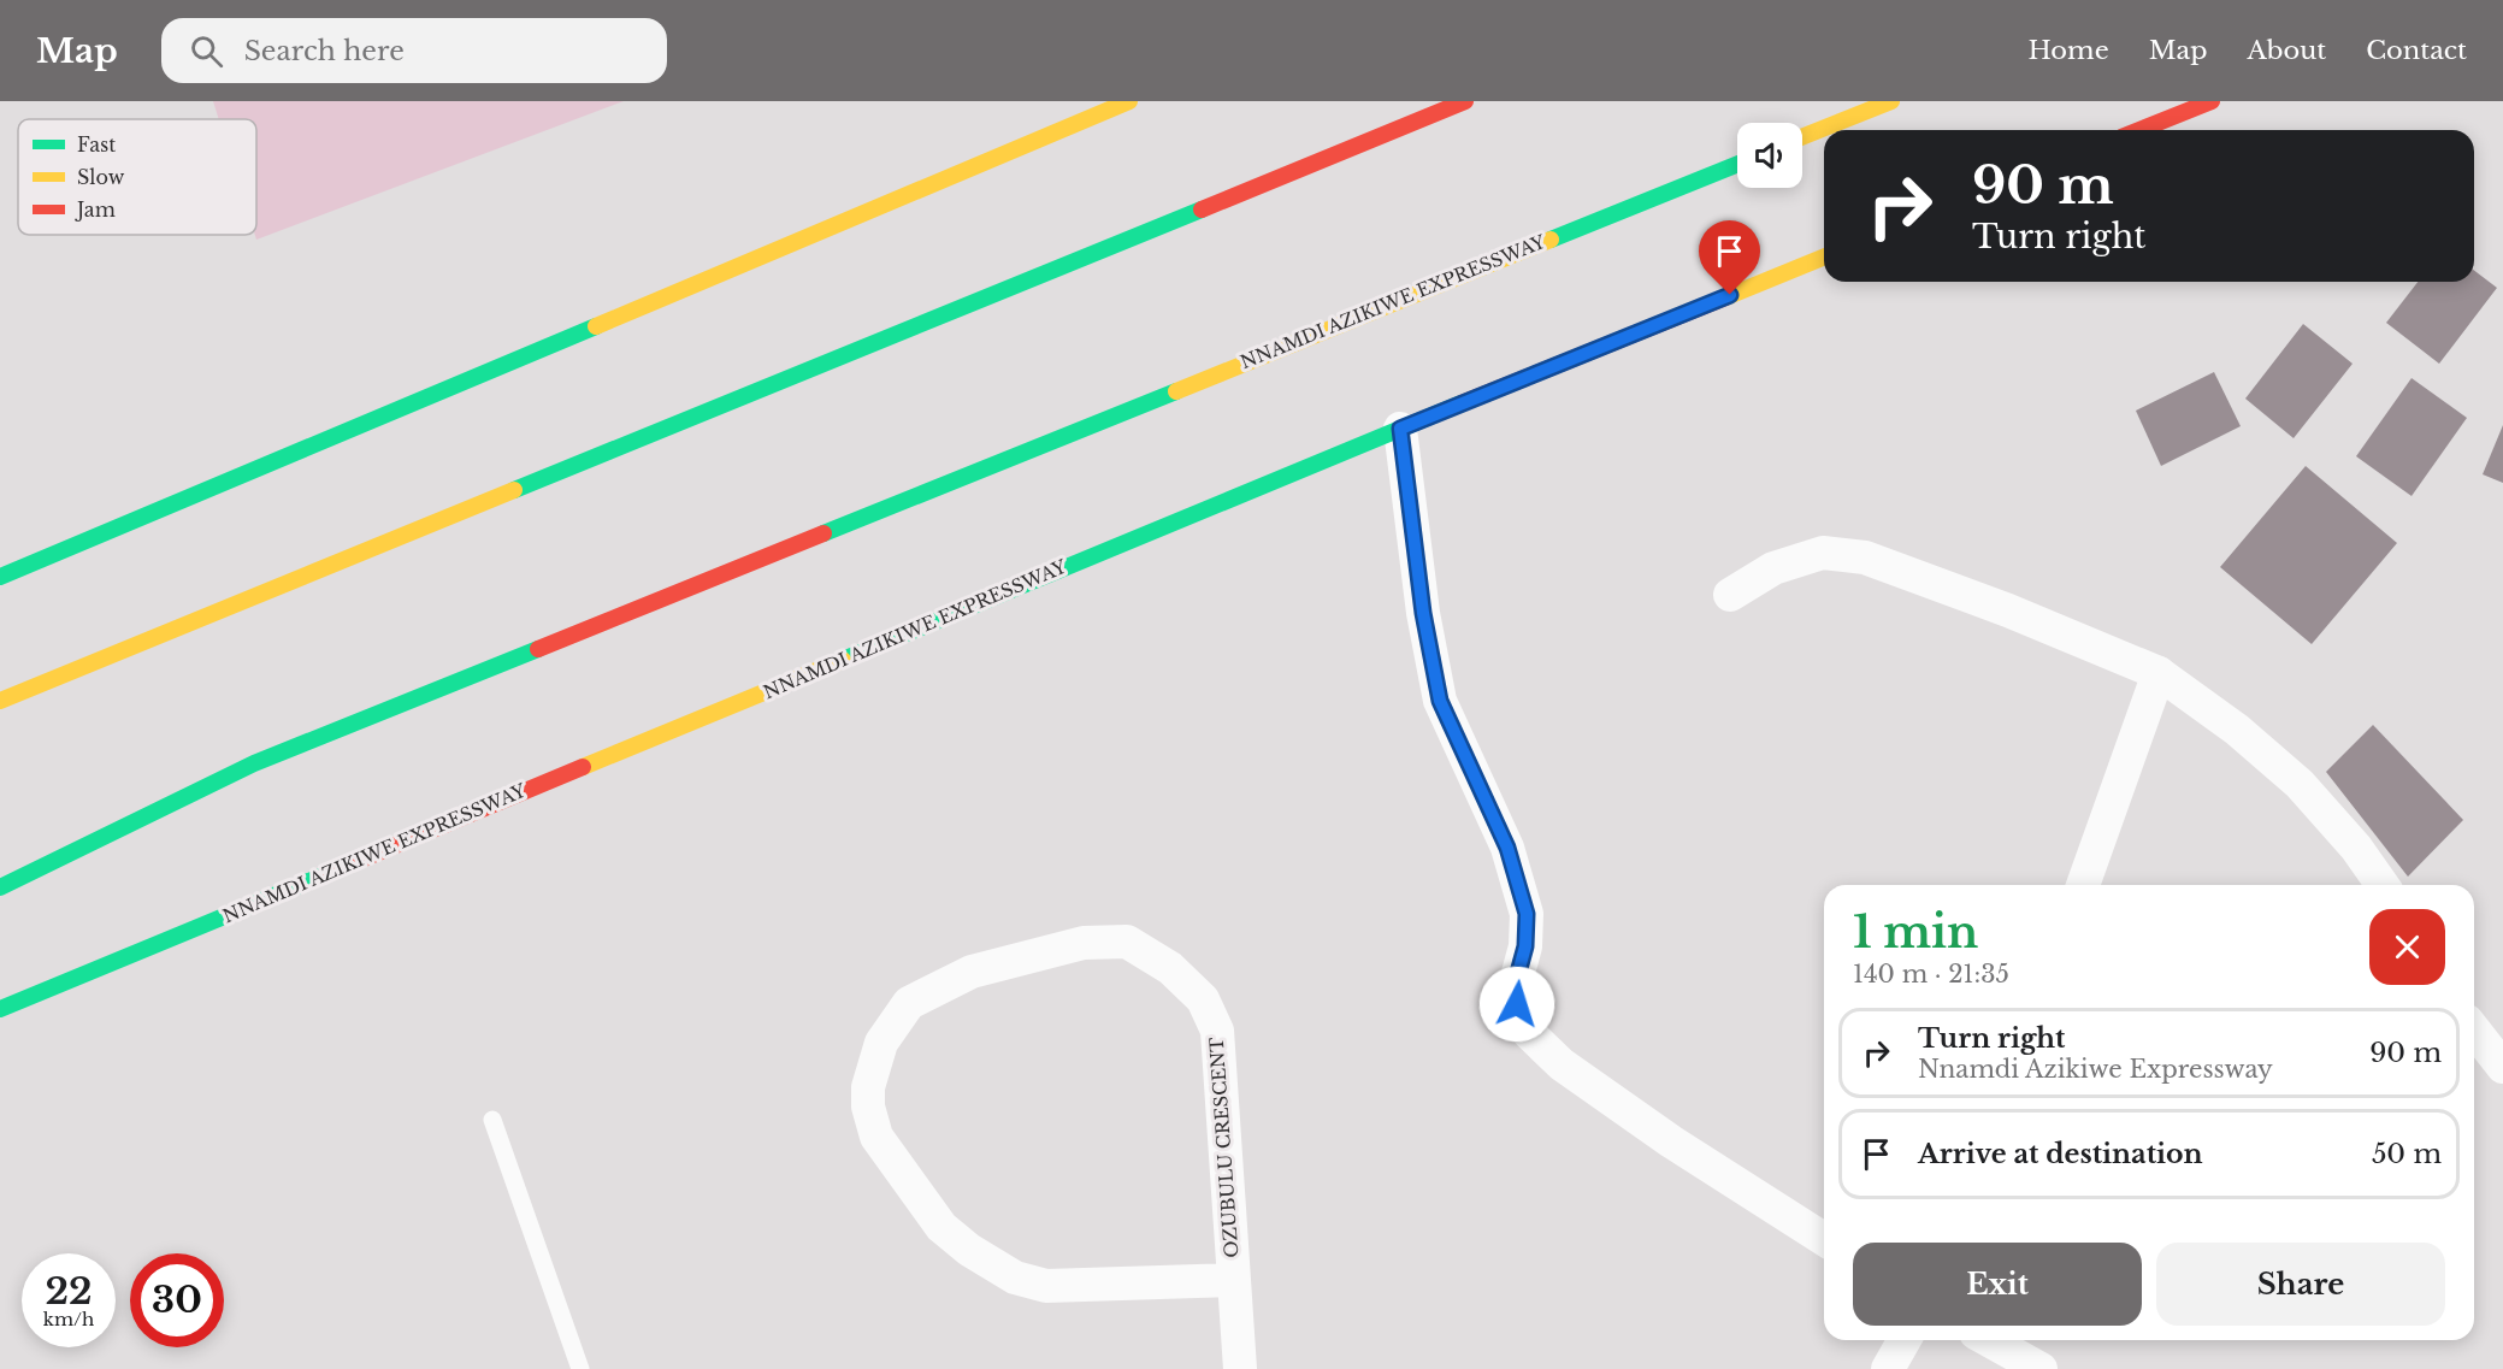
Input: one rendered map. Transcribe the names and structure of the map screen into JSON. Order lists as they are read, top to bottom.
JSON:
{
  "streets": {
    "highway": ["NNAMDI AZIKIWE EXPRESSWAY"],
    "street": ["OZUBULU CRESCENT"]
  },
  "legend": ["Fast", "Slow", "Jam"],
  "page": {
    "header": "Map",
    "search": "Search here",
    "nav": [
      "Home",
      "Map",
      "About",
      "Contact"
    ],
    "turn": ["90 m", "Turn right"],
    "heading": ["1 min", "140 m · 21:35"],
    "list": [
      {
        "name": "Turn right",
        "note": "Nnamdi Azikiwe Expressway",
        "value": "90 m"
      },
      {
        "name": "Arrive at destination",
        "value": "50 m"
      }
    ],
    "buttons": ["Exit", "Share"],
    "speed": "22 km/h",
    "limit": "30"
  }
}
